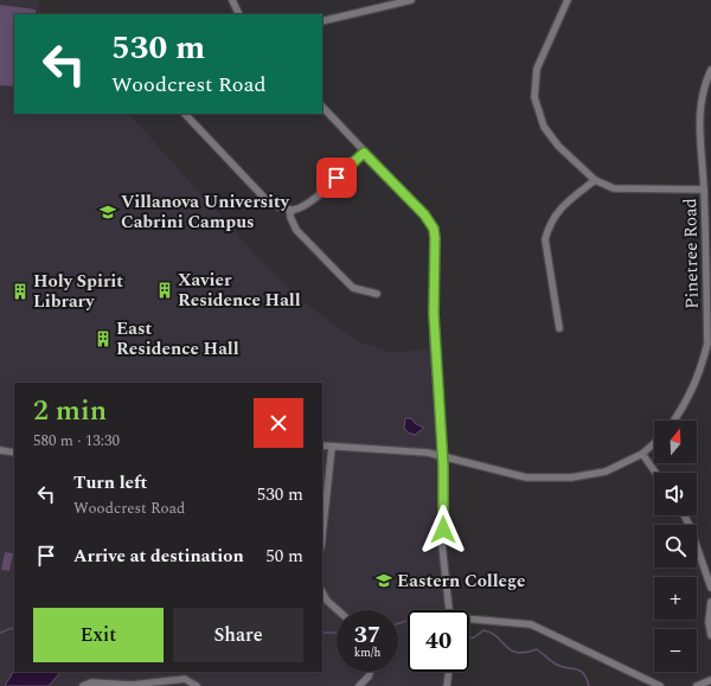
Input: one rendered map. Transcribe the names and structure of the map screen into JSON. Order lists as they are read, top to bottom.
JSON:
{
  "streets": {
    "street": ["Pinetree Road"]
  },
  "places": {
    "school or university": ["Villanova University Cabrini Campus", "Eastern College"],
    "building": ["Xavier Residence Hall", "Holy Spirit Library", "East Residence Hall"]
  },
  "north": "top",
  "page": {
    "turn": ["530 m", "Woodcrest Road"],
    "heading": ["2 min", "580 m · 13:30"],
    "map_buttons": ["+", "−"],
    "list": [
      {
        "name": "Turn left",
        "note": "Woodcrest Road",
        "value": "530 m"
      },
      {
        "name": "Arrive at destination",
        "value": "50 m"
      }
    ],
    "buttons": ["Exit", "Share"],
    "speed": "37 km/h",
    "limit": "40"
  }
}
